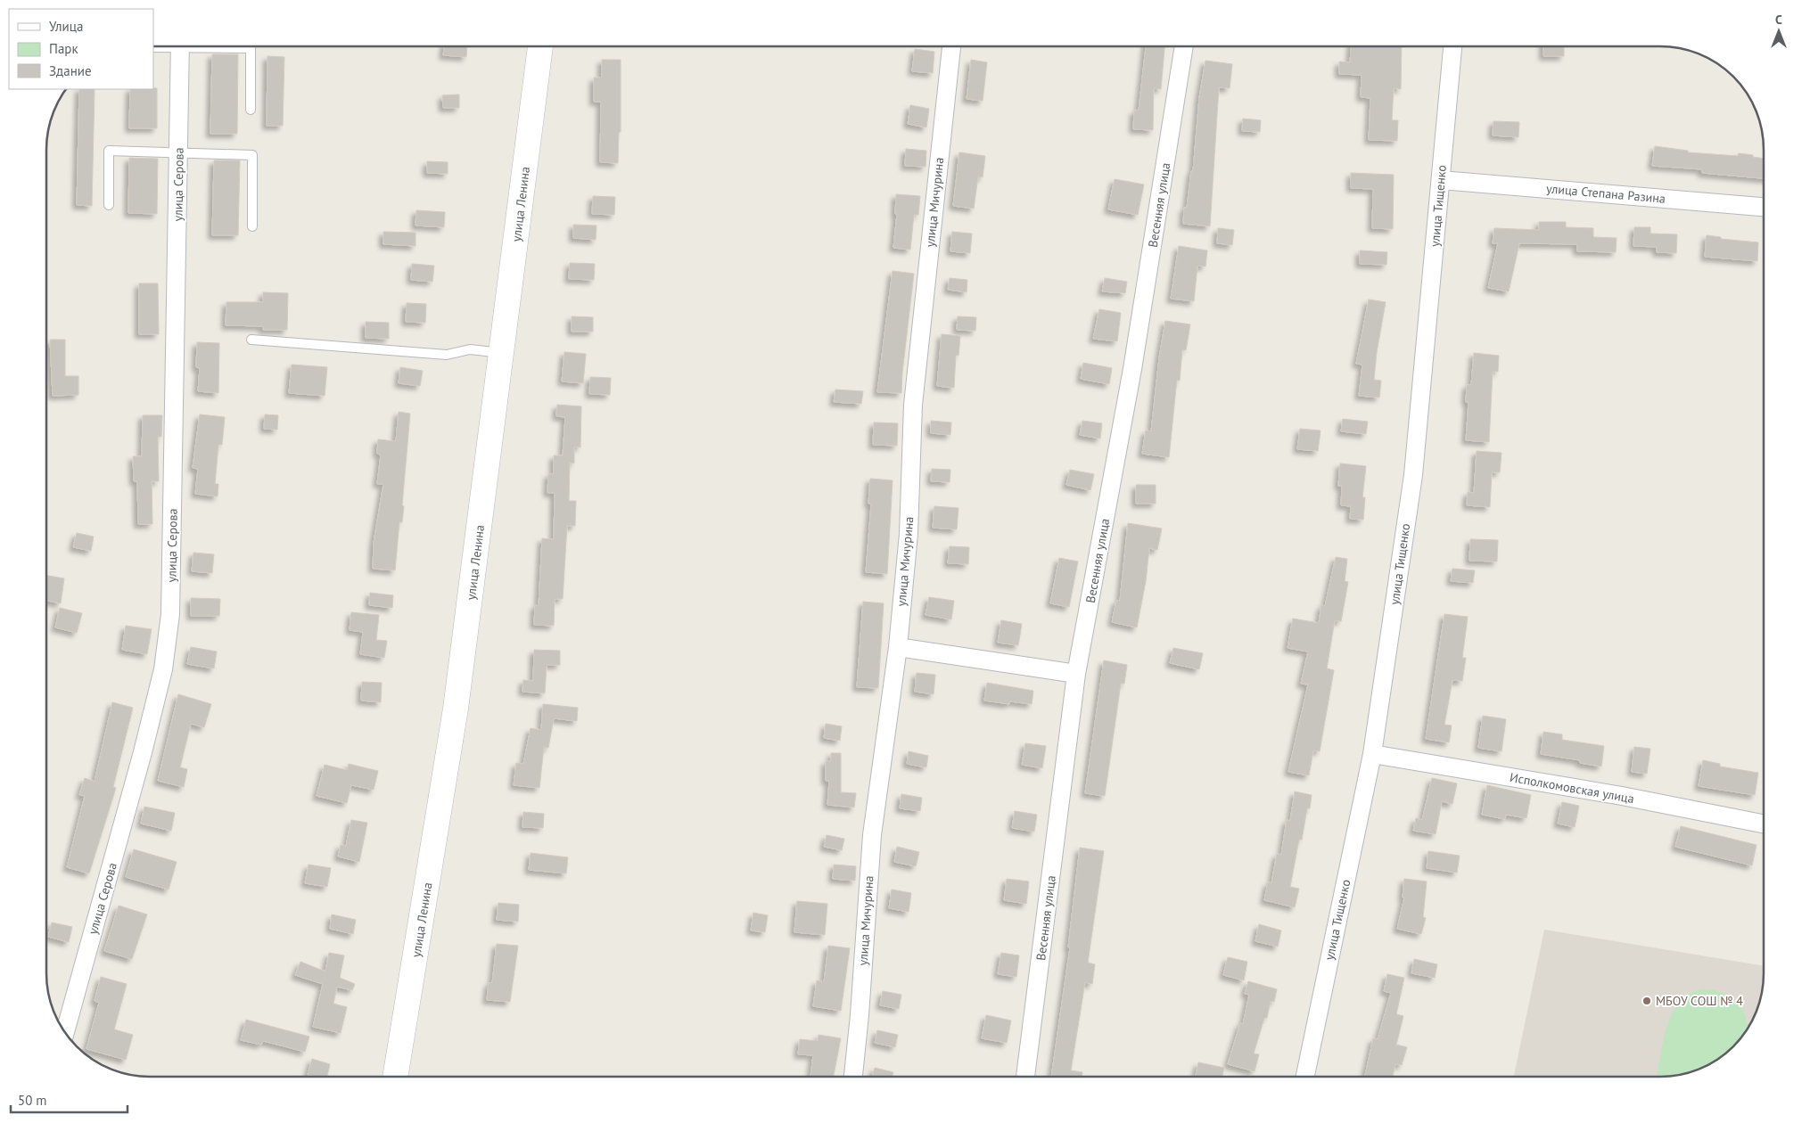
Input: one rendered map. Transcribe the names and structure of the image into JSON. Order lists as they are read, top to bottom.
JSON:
{
  "streets": {
    "main road": ["улица Ленина"],
    "street": [
      "улица Серова",
      "улица Степана Разина",
      "улица Мичурина",
      "Весенняя улица",
      "улица Тищенко",
      "Исполкомовская улица"
    ]
  },
  "crossings": [
    ["улица Степана Разина", "улица Тищенко"],
    ["улица Тищенко", "Исполкомовская улица"]
  ],
  "places": ["МБОУ СОШ № 4"],
  "legend": ["Улица", "Парк", "Здание"],
  "scale_bar": "50 m",
  "north": "top"
}
